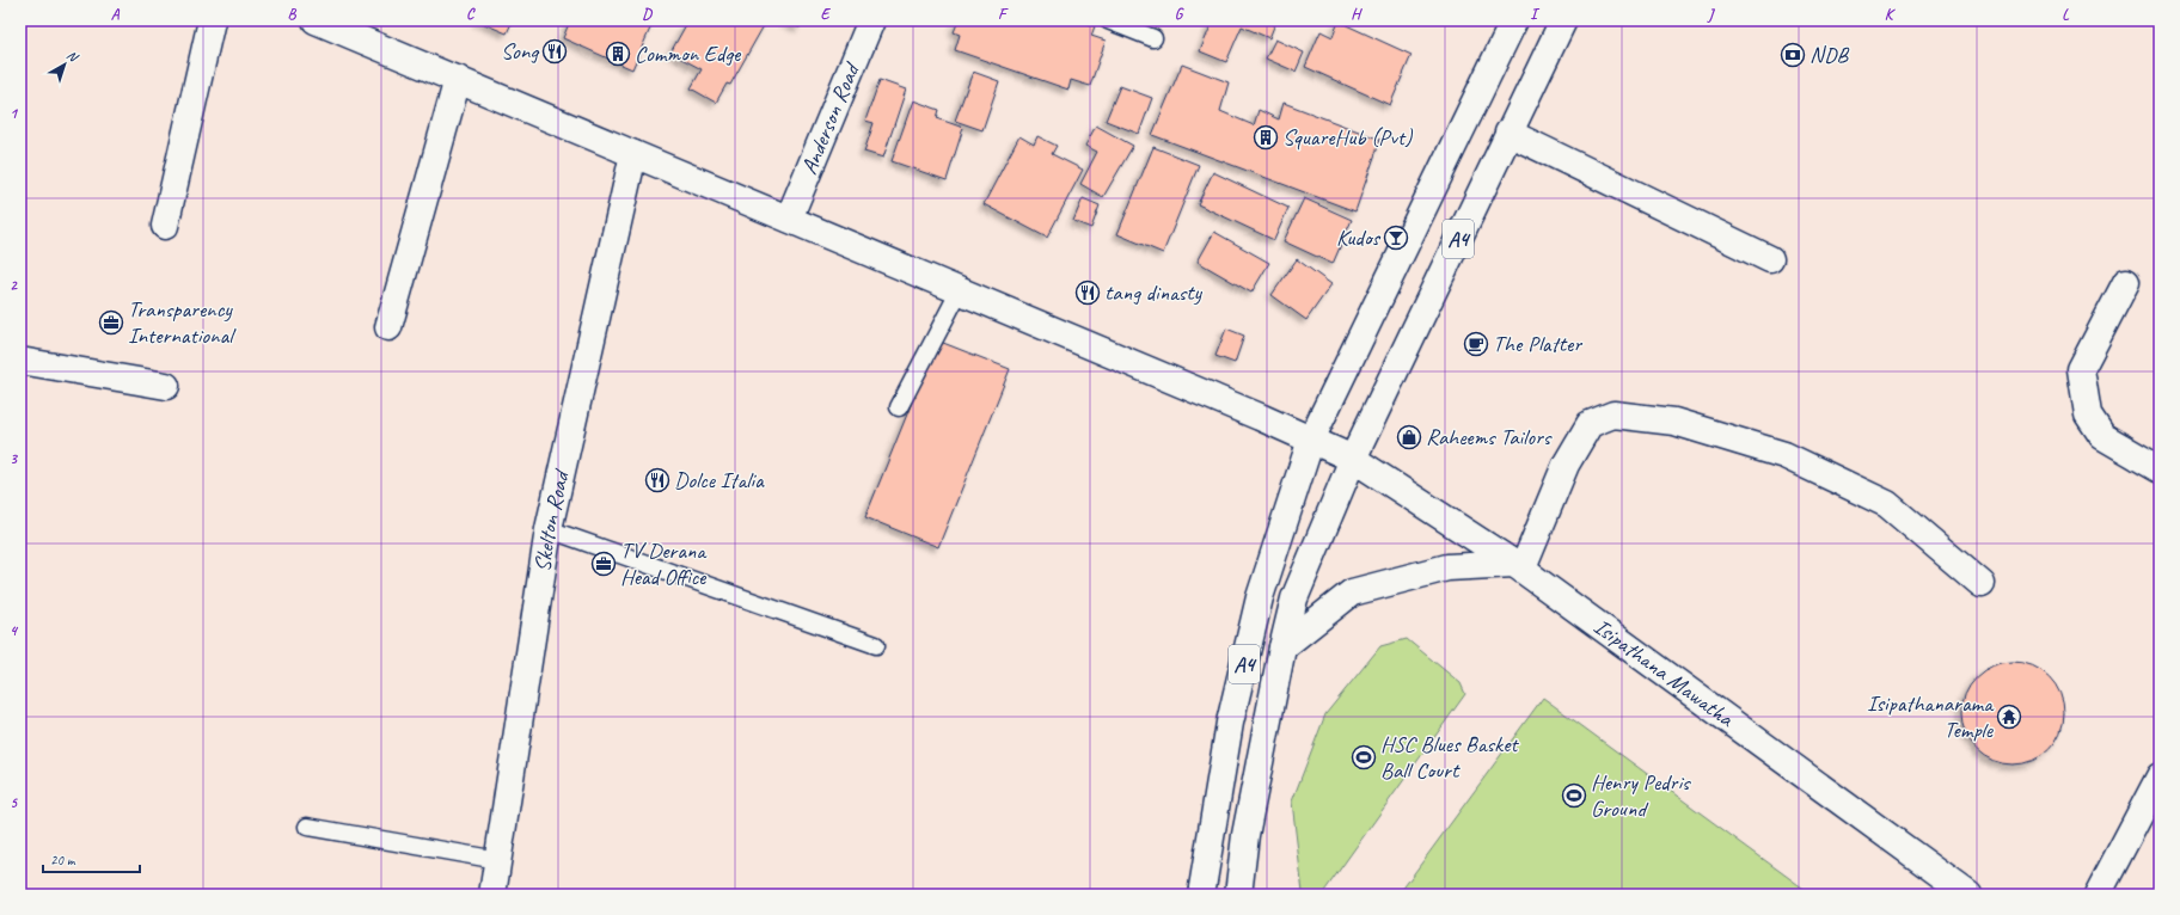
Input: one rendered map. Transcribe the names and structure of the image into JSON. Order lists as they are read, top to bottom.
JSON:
{
  "streets": {
    "main road": [
      "Anderson Road",
      "A4",
      "Skelton Road",
      "Isipathana Mawatha"
    ]
  },
  "crossings": [
    ["Anderson Road", "Isipathana Mawatha"],
    ["A4", "Isipathana Mawatha"],
    ["Skelton Road", "Isipathana Mawatha"]
  ],
  "places": {
    "restaurant": ["Song", "tang dinasty", "Dolce Italia"],
    "building": ["Common Edge", "SquareHub (Pvt)"],
    "bank": ["NDB"],
    "bar": ["Kudos"],
    "office": ["Transparency International", "TV Derana Head Office"],
    "cafe": ["The Platter"],
    "shop": ["Raheems Tailors"],
    "temple": ["Isipathanarama Temple"],
    "sports": ["HSC Blues Basket Ball Court", "Henry Pedris Ground"]
  },
  "scale_bar": "20 m",
  "north": "top right",
  "grid": {
    "columns": [
      "A",
      "B",
      "C",
      "D",
      "E",
      "F",
      "G",
      "H",
      "I",
      "J",
      "K",
      "L"
    ],
    "rows": [
      "1",
      "2",
      "3",
      "4",
      "5"
    ]
  }
}
